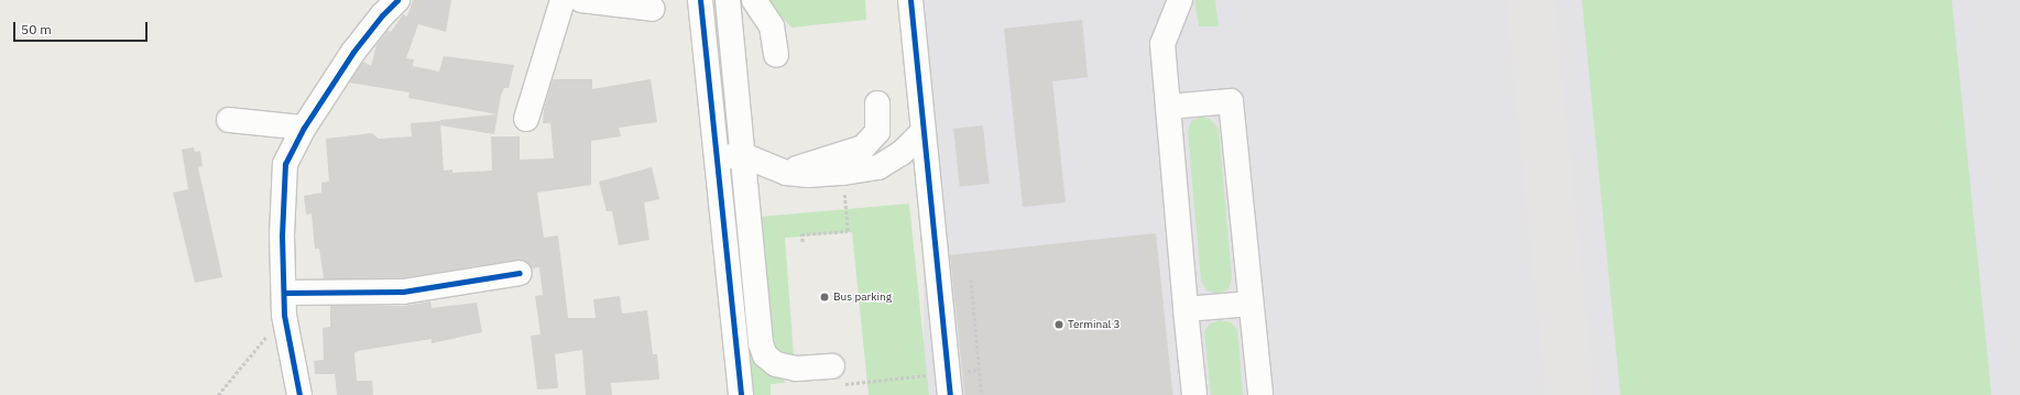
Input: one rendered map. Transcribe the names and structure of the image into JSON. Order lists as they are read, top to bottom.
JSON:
{
  "places": ["Bus parking", "Terminal 3"],
  "scale_bar": "50 m"
}
